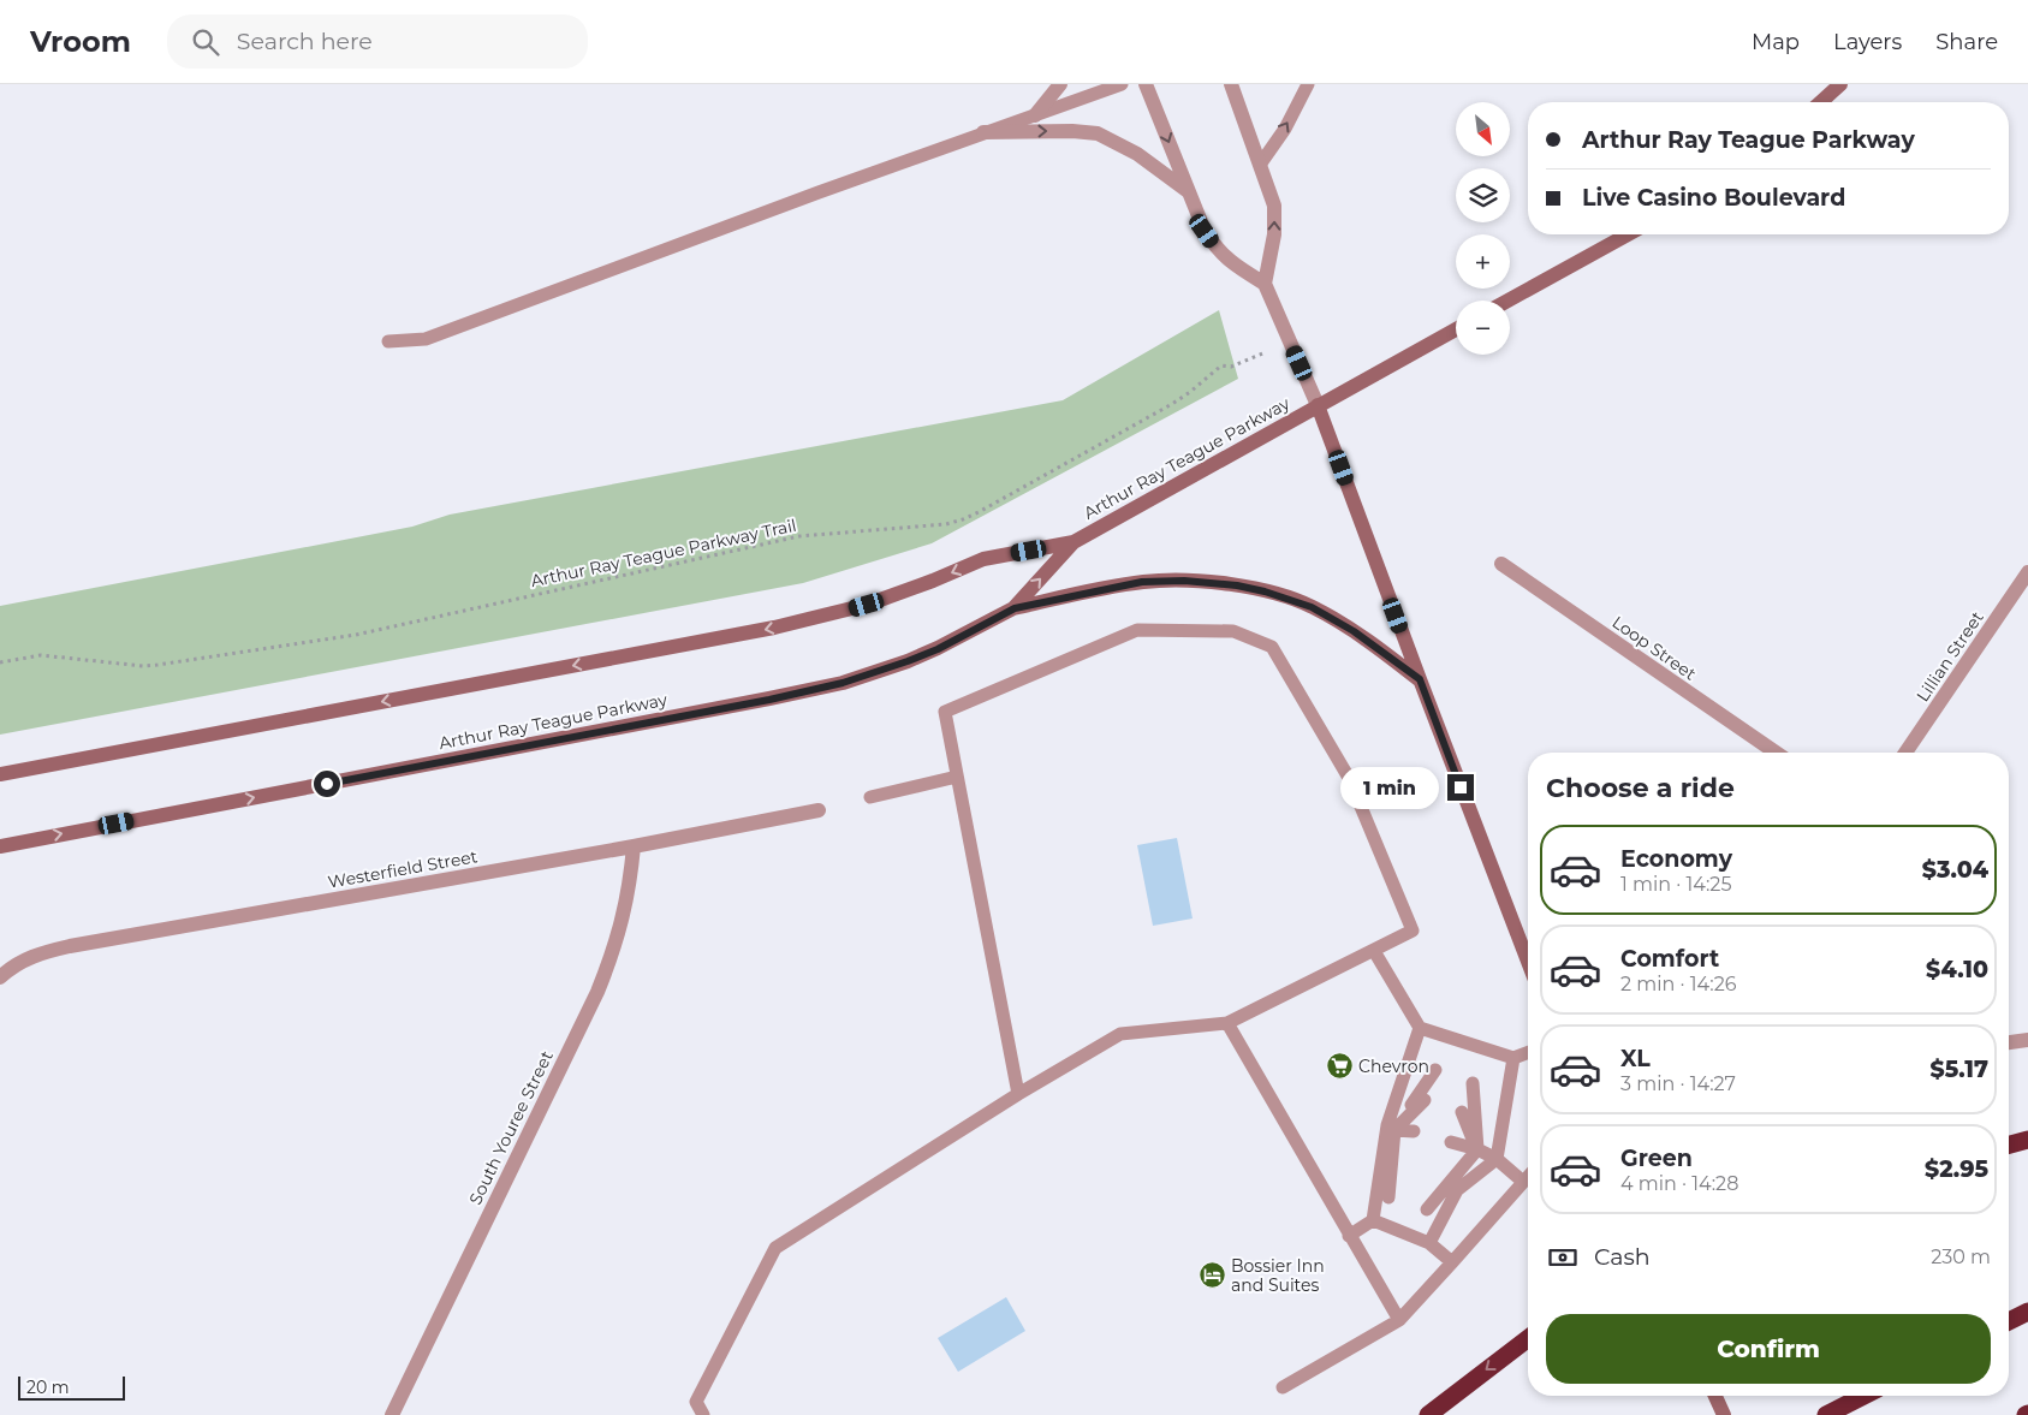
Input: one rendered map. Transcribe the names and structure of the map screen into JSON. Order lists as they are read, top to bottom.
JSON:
{
  "streets": {
    "street": [
      "Arthur Ray Teague Parkway",
      "Loop Street",
      "Lillian Street",
      "Westerfield Street",
      "South Youree Street"
    ],
    "path": ["Arthur Ray Teague Parkway Trail"]
  },
  "crossings": [
    ["Westerfield Street", "South Youree Street"]
  ],
  "places": {
    "supermarket": ["Chevron"],
    "hotel": ["Bossier Inn and Suites"]
  },
  "scale_bar": "20 m",
  "north": "bottom right",
  "page": {
    "header": "Vroom",
    "search": "Search here",
    "nav": ["Map", "Layers", "Share"],
    "map_buttons": ["+", "−"],
    "banner": ["Arthur Ray Teague Parkway", "Live Casino Boulevard"],
    "heading": "Choose a ride",
    "bubble": "1 min",
    "list": [
      {
        "name": "Economy",
        "note": "1 min · 14:25",
        "value": "$3.04"
      },
      {
        "name": "Comfort",
        "note": "2 min · 14:26",
        "value": "$4.10"
      },
      {
        "name": "XL",
        "note": "3 min · 14:27",
        "value": "$5.17"
      },
      {
        "name": "Green",
        "note": "4 min · 14:28",
        "value": "$2.95"
      }
    ],
    "pay": ["Cash", "230 m"],
    "buttons": "Confirm",
    "scale": "20 m"
  }
}
